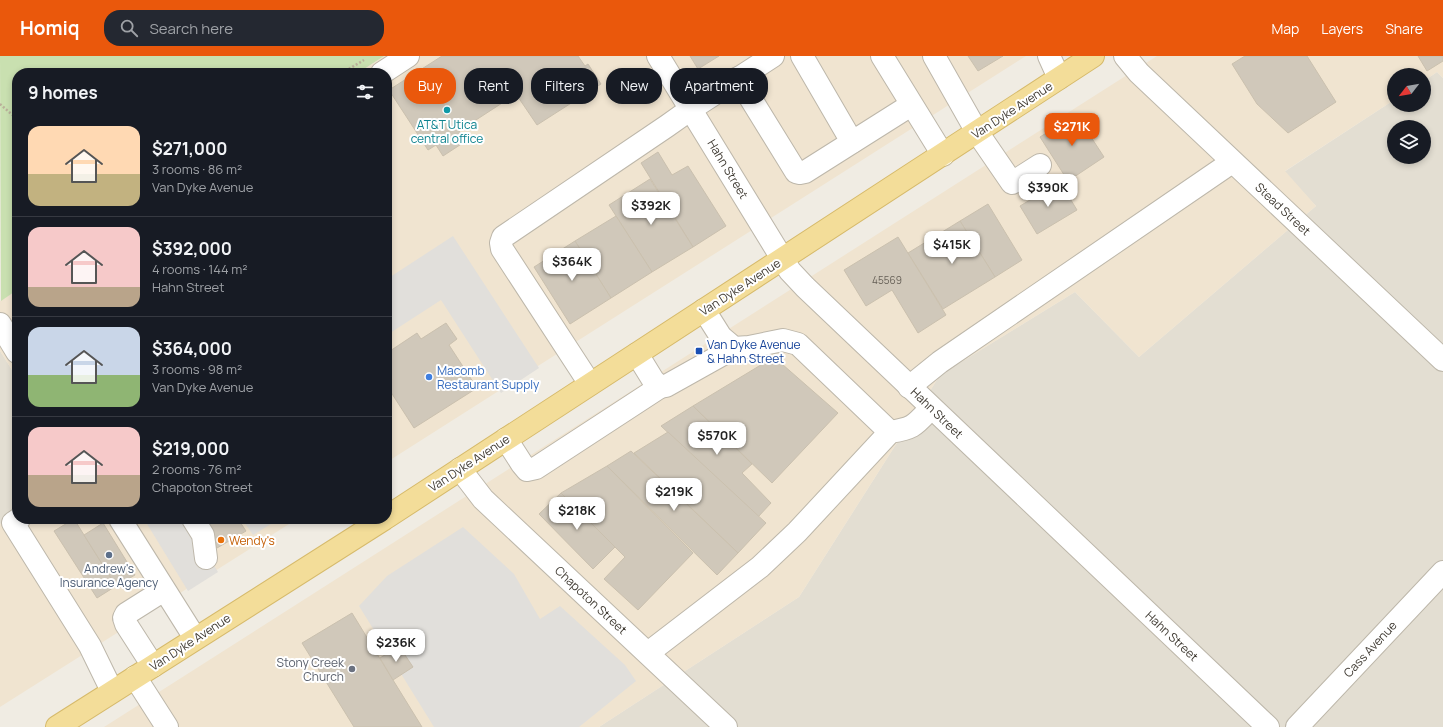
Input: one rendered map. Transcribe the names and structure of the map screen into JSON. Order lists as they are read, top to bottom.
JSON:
{
  "streets": {
    "main road": ["Van Dyke Avenue"],
    "street": [
      "Hahn Street",
      "Stead Street",
      "Chapoton Street",
      "Cass Avenue"
    ]
  },
  "crossings": [
    ["Van Dyke Avenue", "Hahn Street"],
    ["Van Dyke Avenue", "Chapoton Street"]
  ],
  "places": {
    "other": [
      "AT&T Utica central office",
      "Macomb Restaurant Supply",
      "Wendy's",
      "Andrew's Insurance Agency",
      "Stony Creek Church"
    ],
    "transit": ["Van Dyke Avenue & Hahn Street"]
  },
  "house_numbers": ["45569"],
  "north": "bottom left",
  "page": {
    "header": "Homiq",
    "search": "Search here",
    "nav": ["Map", "Layers", "Share"],
    "chip": [
      "Buy",
      "Rent",
      "Filters",
      "New",
      "Apartment"
    ],
    "heading": "9 homes",
    "price": [
      "$271K",
      "$390K",
      "$392K",
      "$415K",
      "$364K",
      "$570K",
      "$219K",
      "$218K",
      "$236K"
    ],
    "list": [
      {
        "name": "$271,000",
        "note": "3 rooms · 86 m² · Van Dyke Avenue"
      },
      {
        "name": "$392,000",
        "note": "4 rooms · 144 m² · Hahn Street"
      },
      {
        "name": "$364,000",
        "note": "3 rooms · 98 m² · Van Dyke Avenue"
      },
      {
        "name": "$219,000",
        "note": "2 rooms · 76 m² · Chapoton Street"
      }
    ]
  }
}
